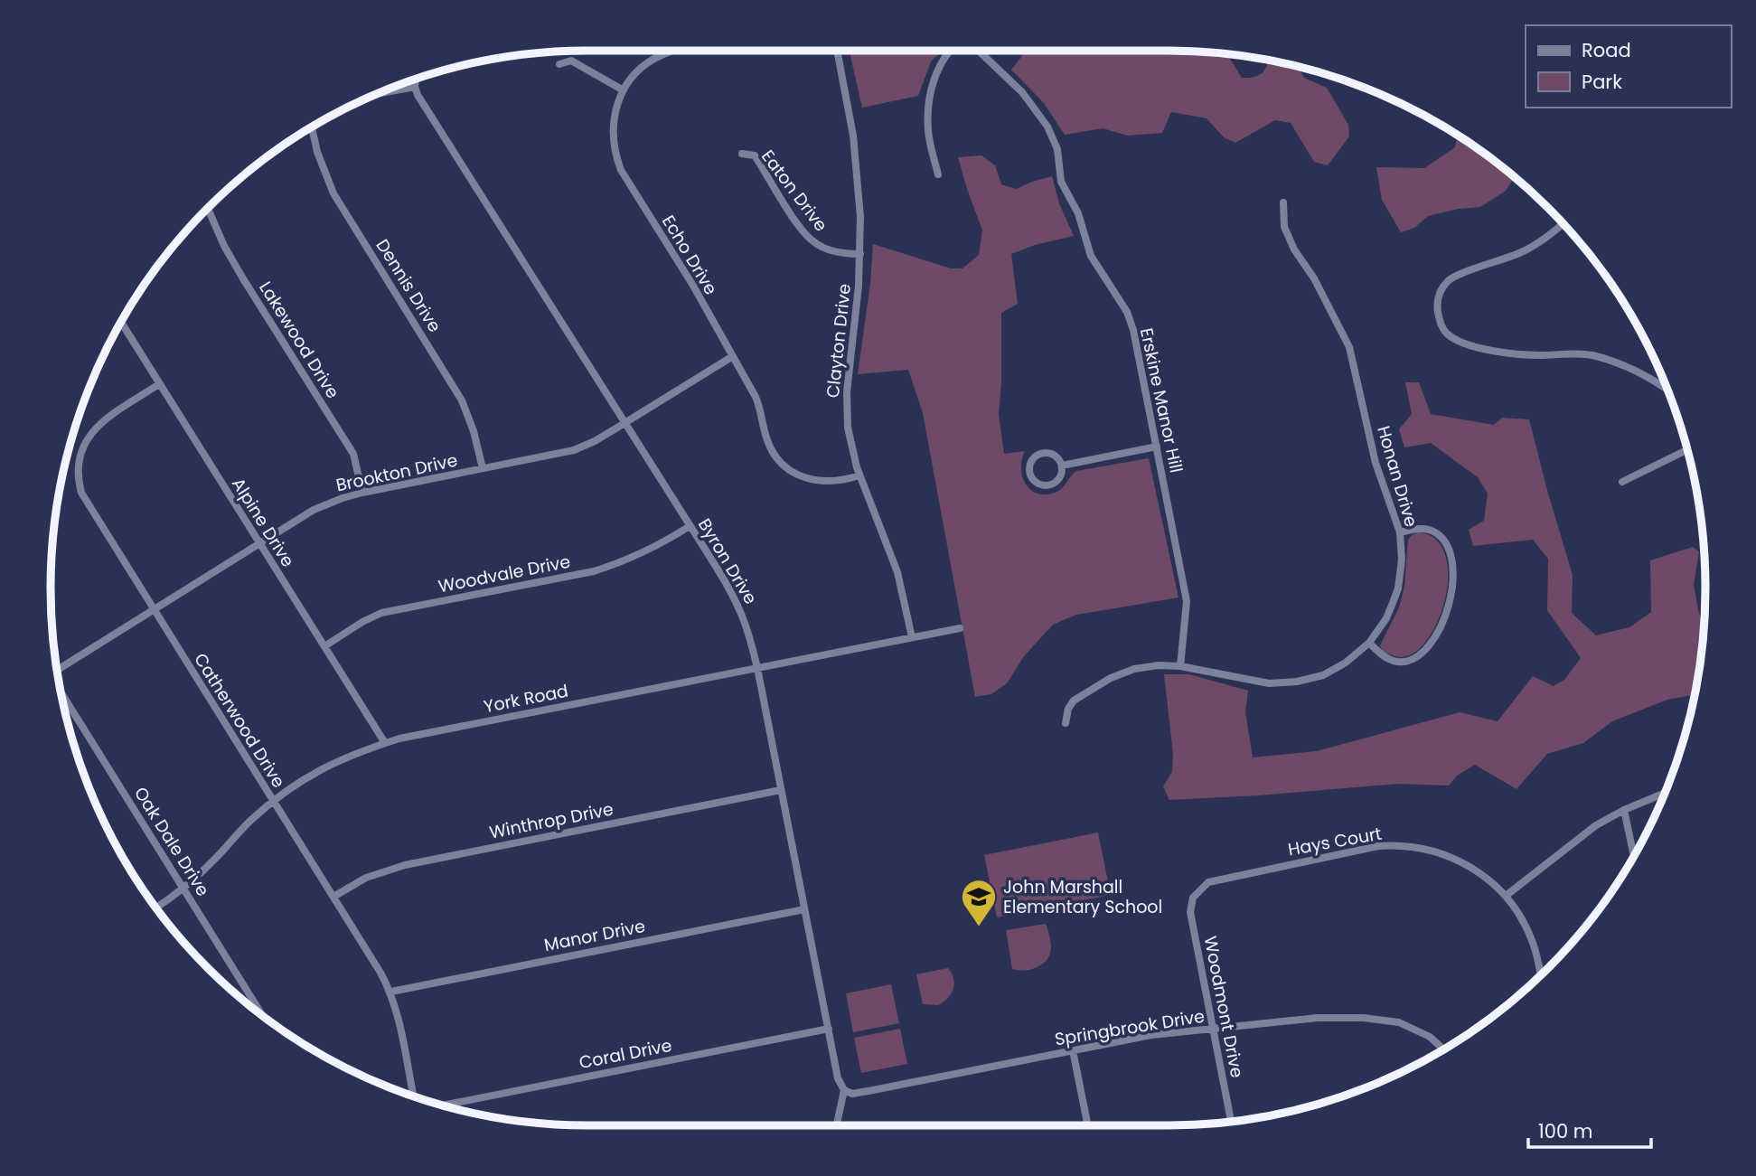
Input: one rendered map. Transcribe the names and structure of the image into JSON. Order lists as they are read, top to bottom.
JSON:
{
  "streets": {
    "street": [
      "Eaton Drive",
      "Echo Drive",
      "Dennis Drive",
      "Lakewood Drive",
      "Clayton Drive",
      "Erskine Manor Hill",
      "Brookton Drive",
      "Honan Drive",
      "Alpine Drive",
      "Byron Drive",
      "Woodvale Drive",
      "York Road",
      "Catherwood Drive",
      "Winthrop Drive",
      "Oak Dale Drive",
      "Hays Court",
      "Manor Drive",
      "Woodmont Drive",
      "Springbrook Drive",
      "Coral Drive"
    ]
  },
  "crossings": [
    ["Eaton Drive", "Clayton Drive"],
    ["Echo Drive", "Clayton Drive"],
    ["Echo Drive", "Brookton Drive"],
    ["Dennis Drive", "Brookton Drive"],
    ["Lakewood Drive", "Brookton Drive"],
    ["Clayton Drive", "York Road"],
    ["Erskine Manor Hill", "Honan Drive"],
    ["Brookton Drive", "Alpine Drive"],
    ["Brookton Drive", "Byron Drive"],
    ["Brookton Drive", "Catherwood Drive"],
    ["Alpine Drive", "Woodvale Drive"],
    ["Alpine Drive", "York Road"],
    ["Alpine Drive", "Catherwood Drive"],
    ["Byron Drive", "Woodvale Drive"],
    ["Byron Drive", "York Road"],
    ["Byron Drive", "Winthrop Drive"],
    ["Byron Drive", "Manor Drive"],
    ["Byron Drive", "Springbrook Drive"],
    ["Byron Drive", "Coral Drive"],
    ["York Road", "Catherwood Drive"],
    ["York Road", "Oak Dale Drive"],
    ["Catherwood Drive", "Winthrop Drive"],
    ["Catherwood Drive", "Manor Drive"],
    ["Hays Court", "Woodmont Drive"],
    ["Woodmont Drive", "Springbrook Drive"]
  ],
  "places": {
    "school or university": ["John Marshall Elementary School"]
  },
  "legend": ["Road", "Park"],
  "scale_bar": "100 m"
}
